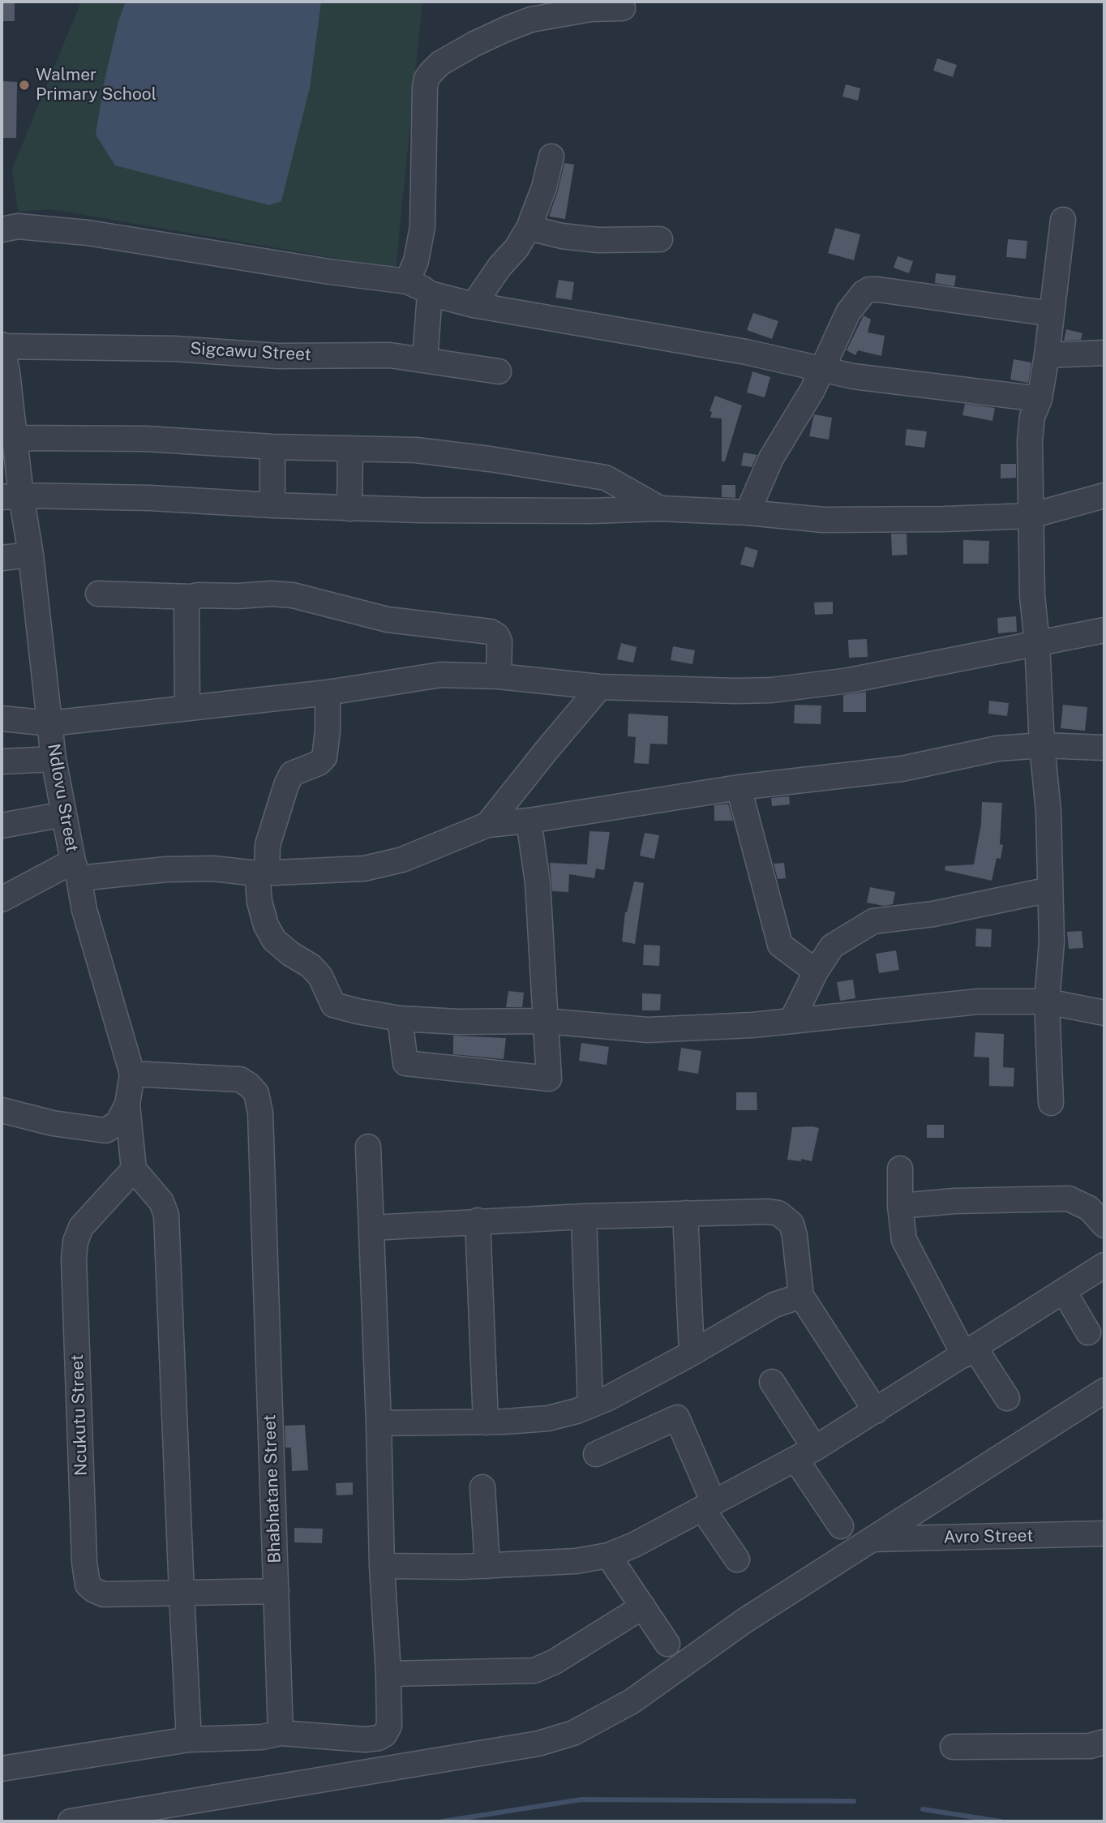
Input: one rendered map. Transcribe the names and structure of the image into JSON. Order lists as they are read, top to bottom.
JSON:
{
  "streets": {
    "street": [
      "Sigcawu Street",
      "Ndlovu Street",
      "Ncukutu Street",
      "Bhabhatane Street",
      "Avro Street"
    ]
  },
  "crossings": [
    ["Sigcawu Street", "Ndlovu Street"],
    ["Ndlovu Street", "Bhabhatane Street"],
    ["Ncukutu Street", "Bhabhatane Street"]
  ],
  "places": ["Walmer Primary School"]
}
